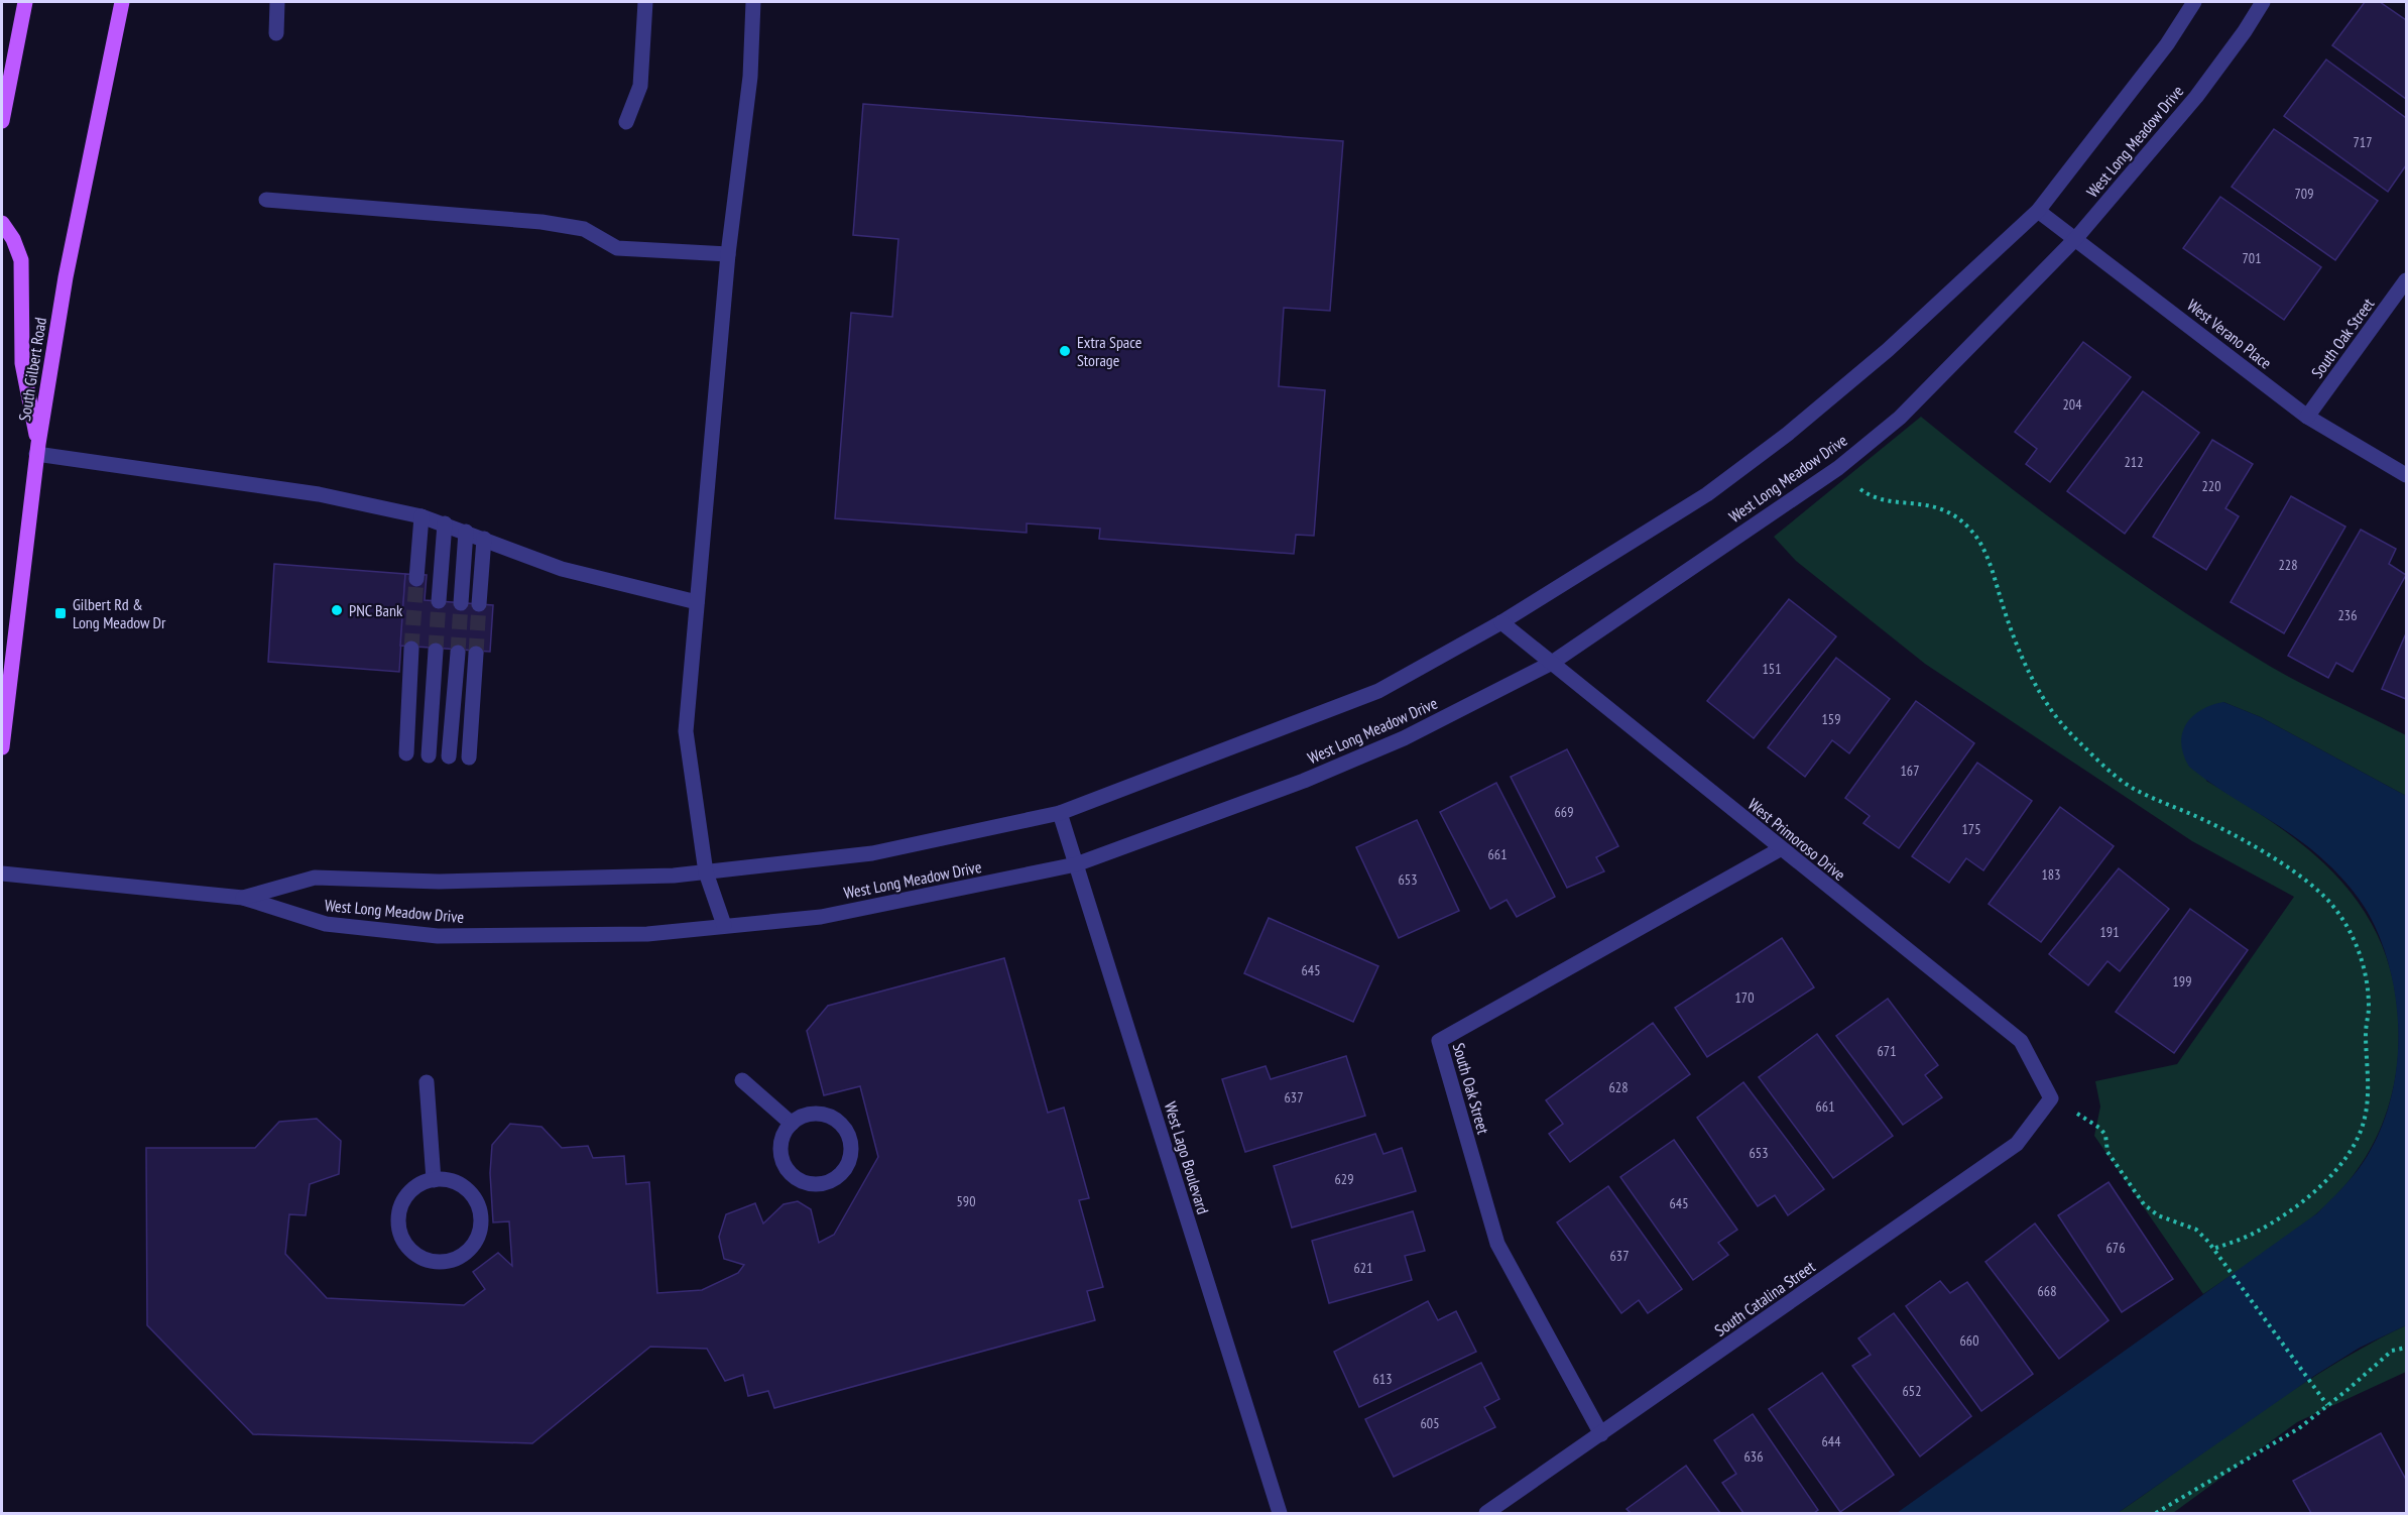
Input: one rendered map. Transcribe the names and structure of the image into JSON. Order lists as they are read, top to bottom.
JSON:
{
  "streets": {
    "main road": ["South Gilbert Road"],
    "street": [
      "West Long Meadow Drive",
      "West Verano Place",
      "South Oak Street",
      "West Primoroso Drive",
      "West Lago Boulevard",
      "South Catalina Street"
    ]
  },
  "crossings": [
    ["West Long Meadow Drive", "West Verano Place"],
    ["West Long Meadow Drive", "West Primoroso Drive"],
    ["West Long Meadow Drive", "West Lago Boulevard"],
    ["West Verano Place", "South Oak Street"],
    ["South Oak Street", "West Primoroso Drive"],
    ["South Oak Street", "South Catalina Street"],
    ["West Primoroso Drive", "South Catalina Street"]
  ],
  "places": {
    "other": ["Extra Space Storage", "PNC Bank"],
    "transit": ["Gilbert Rd & Long Meadow Dr"]
  },
  "house_numbers": [
    "717",
    "709",
    "701",
    "204",
    "212",
    "220",
    "228",
    "236",
    "151",
    "159",
    "167",
    "669",
    "175",
    "661",
    "183",
    "653",
    "191",
    "645",
    "199",
    "170",
    "671",
    "628",
    "637",
    "661",
    "653",
    "629",
    "590",
    "645",
    "676",
    "637",
    "621",
    "668",
    "660",
    "613",
    "652",
    "605",
    "644",
    "636"
  ]
}
